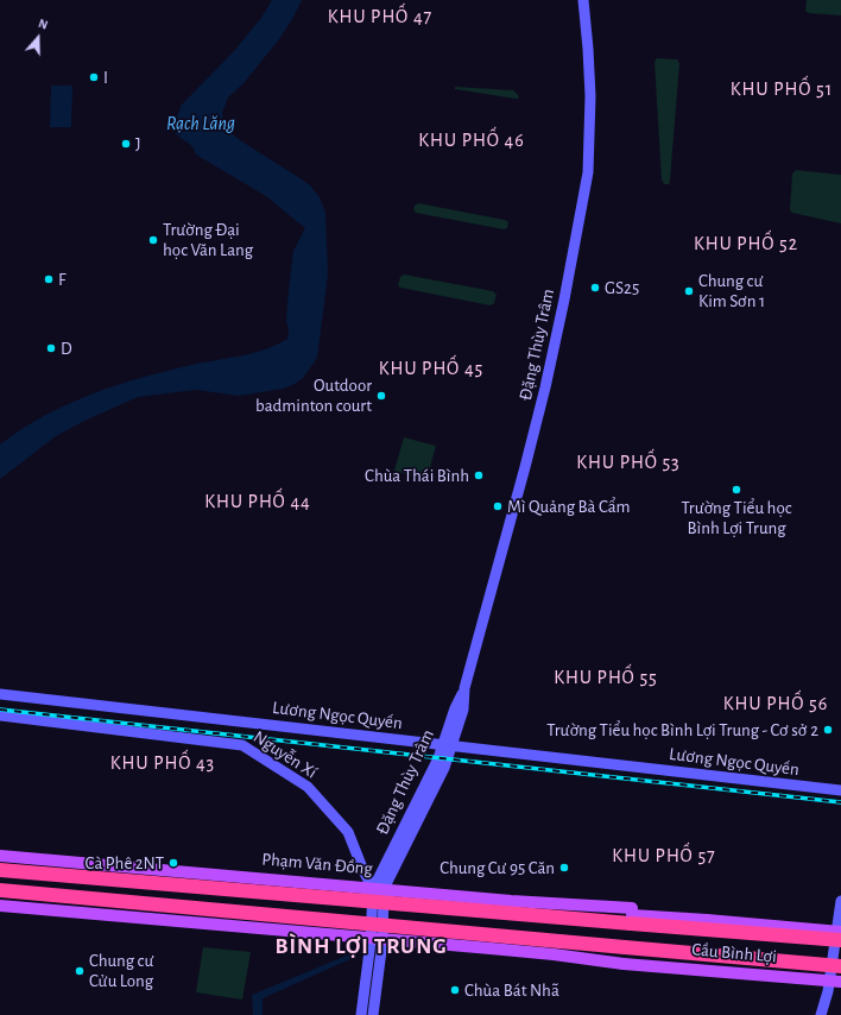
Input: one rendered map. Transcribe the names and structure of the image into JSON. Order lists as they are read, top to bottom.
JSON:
{
  "streets": {
    "highway": ["Phạm Văn Đồng", "Cầu Bình Lợi"],
    "street": ["Đặng Thùy Trâm", "Lương Ngọc Quyến", "Nguyễn Xí"]
  },
  "crossings": [
    ["Đặng Thùy Trâm", "Lương Ngọc Quyến"],
    ["Đặng Thùy Trâm", "Nguyễn Xí"],
    ["Đặng Thùy Trâm", "Phạm Văn Đồng"],
    ["Nguyễn Xí", "Phạm Văn Đồng"],
    ["Phạm Văn Đồng", "Cầu Bình Lợi"]
  ],
  "districts": [
    "KHU PHỐ 47",
    "KHU PHỐ 51",
    "KHU PHỐ 46",
    "KHU PHỐ 52",
    "KHU PHỐ 45",
    "KHU PHỐ 53",
    "KHU PHỐ 44",
    "KHU PHỐ 55",
    "KHU PHỐ 56",
    "KHU PHỐ 43",
    "KHU PHỐ 57",
    "BÌNH LỢI TRUNG"
  ],
  "water": ["Rạch Lăng"],
  "places": [
    "I",
    "J",
    "Trường Đại học Văn Lang",
    "F",
    "GS25",
    "Chung cư Kim Sơn 1",
    "D",
    "Outdoor badminton court",
    "Chùa Thái Bình",
    "Trường Tiểu học Bình Lợi Trung",
    "Mì Quảng Bà Cẩm",
    "Trường Tiểu học Bình Lợi Trung - Cơ sở 2",
    "Cà Phê 2NT",
    "Chung Cư 95 Căn",
    "Chung cư Cửu Long",
    "Chùa Bát Nhã"
  ],
  "north": "top"
}
